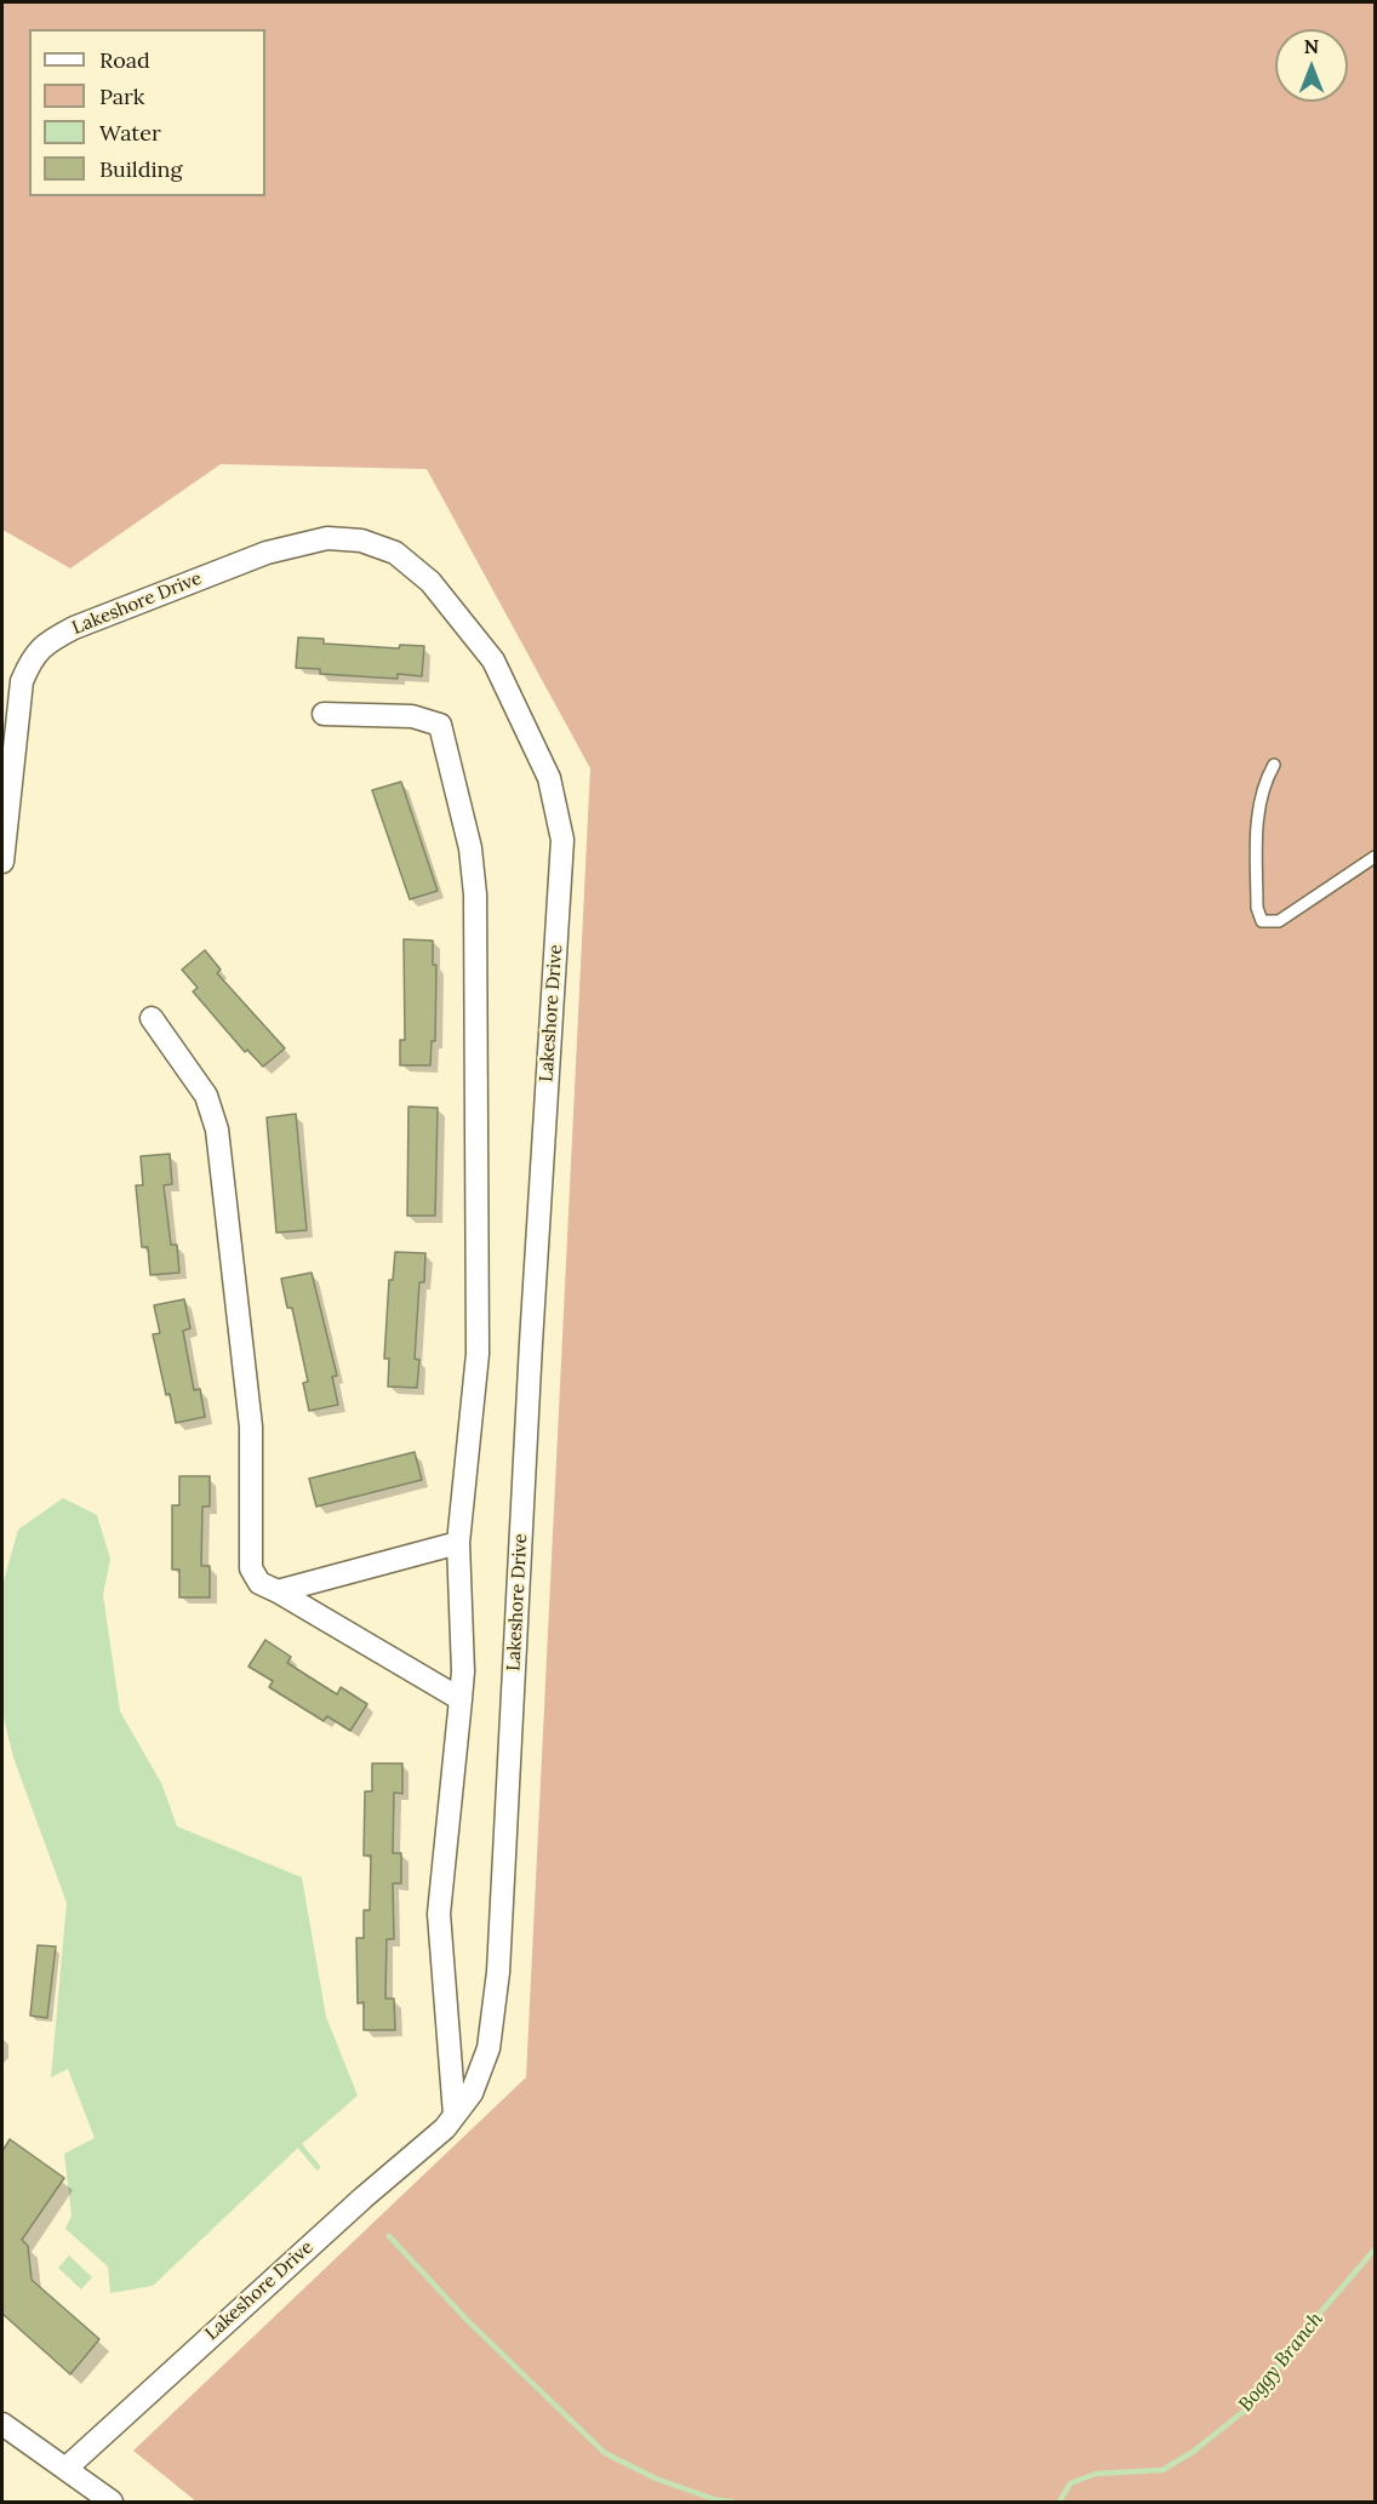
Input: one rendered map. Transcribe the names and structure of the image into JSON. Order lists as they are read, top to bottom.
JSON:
{
  "streets": {
    "street": ["Lakeshore Drive"]
  },
  "water": ["Boggy Branch"],
  "legend": [
    "Road",
    "Park",
    "Water",
    "Building"
  ],
  "north": "top"
}
